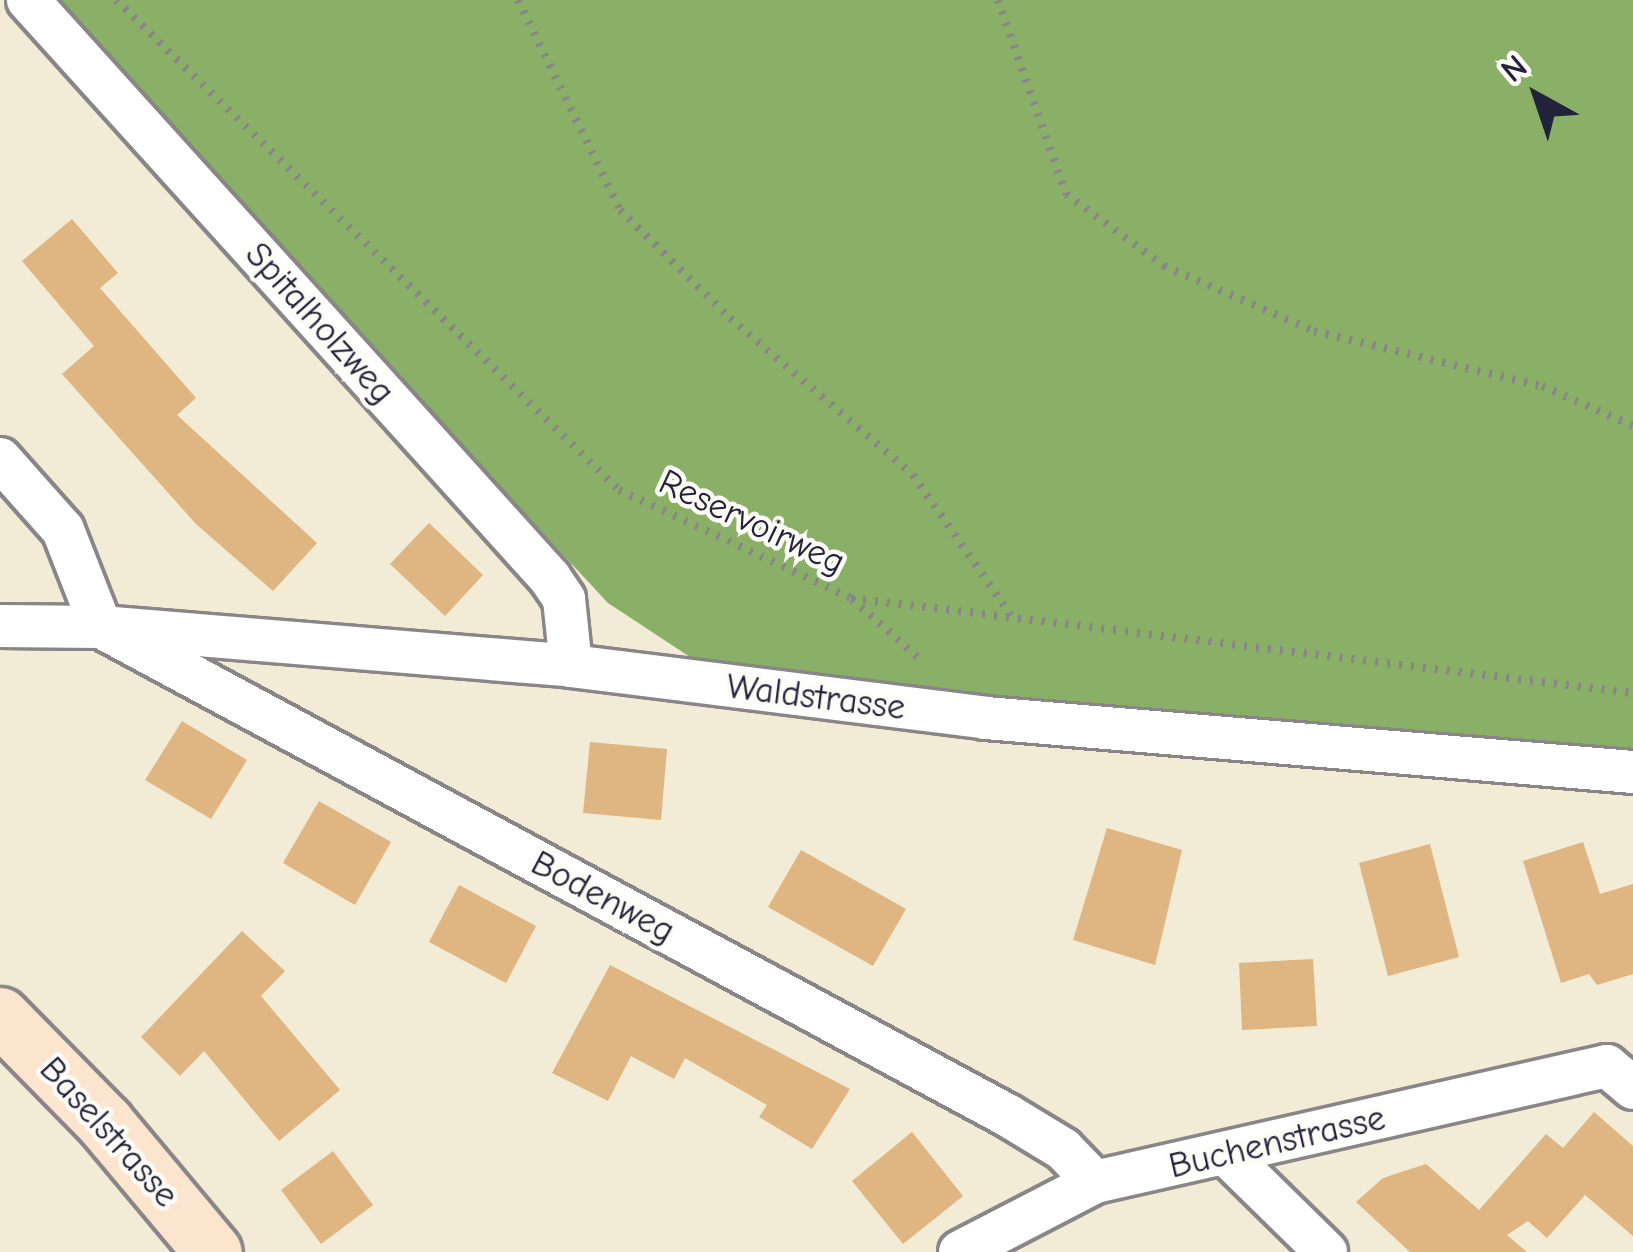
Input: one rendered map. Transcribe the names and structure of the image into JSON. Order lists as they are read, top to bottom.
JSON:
{
  "streets": {
    "main road": ["Baselstrasse"],
    "street": [
      "Spitalholzweg",
      "Waldstrasse",
      "Bodenweg",
      "Buchenstrasse"
    ],
    "path": ["Reservoirweg"]
  },
  "crossings": [
    ["Spitalholzweg", "Waldstrasse"],
    ["Waldstrasse", "Bodenweg"],
    ["Bodenweg", "Buchenstrasse"]
  ],
  "north": "top left"
}
